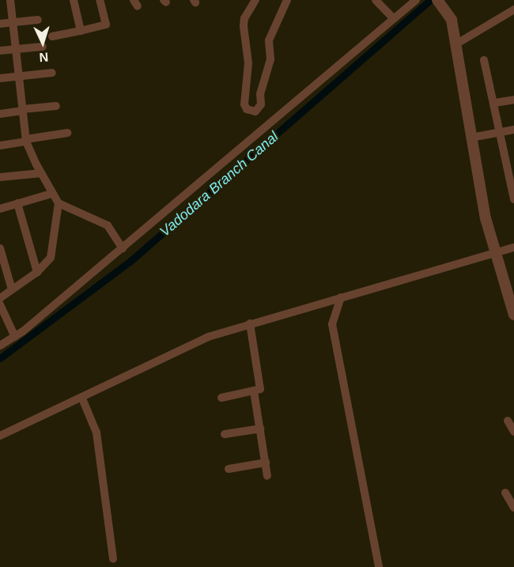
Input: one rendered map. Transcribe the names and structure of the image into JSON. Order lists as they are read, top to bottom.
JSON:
{
  "water": ["Vadodara Branch Canal"],
  "north": "bottom"
}
